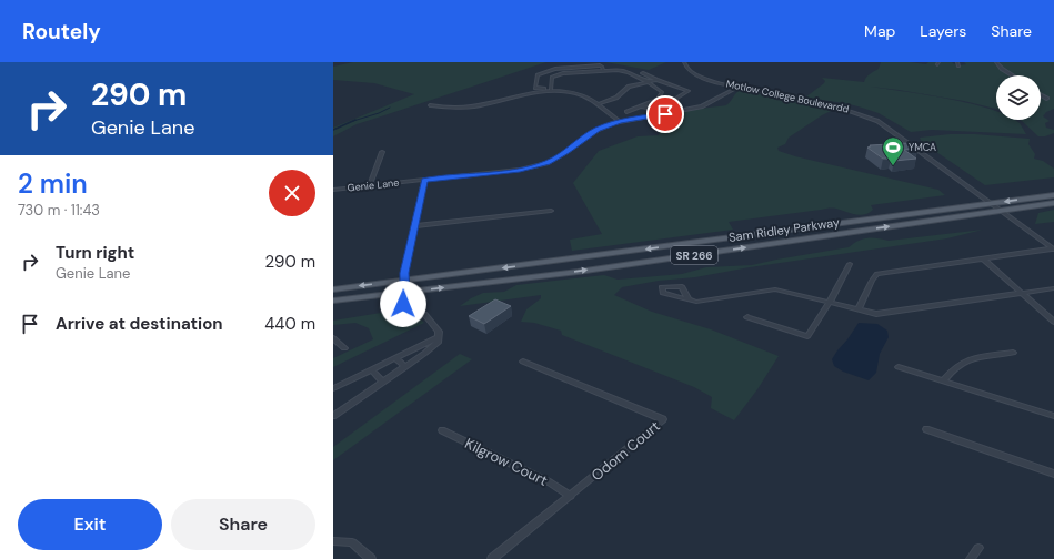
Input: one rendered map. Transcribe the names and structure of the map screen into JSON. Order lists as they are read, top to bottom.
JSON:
{
  "streets": {
    "main road": ["Sam Ridley Parkway", "SR 266"],
    "street": [
      "Motlow College Boulevardd",
      "Genie Lane",
      "Odom Court",
      "Kilgrow Court"
    ]
  },
  "crossings": [
    ["Motlow College Boulevardd", "Genie Lane"],
    ["Motlow College Boulevardd", "Sam Ridley Parkway"],
    ["Odom Court", "Kilgrow Court"]
  ],
  "places": {
    "sports": ["YMCA"]
  },
  "page": {
    "header": "Routely",
    "nav": ["Map", "Layers", "Share"],
    "turn": ["290 m", "Genie Lane"],
    "heading": ["2 min", "730 m · 11:43"],
    "list": [
      {
        "name": "Turn right",
        "note": "Genie Lane",
        "value": "290 m"
      },
      {
        "name": "Arrive at destination",
        "value": "440 m"
      }
    ],
    "buttons": ["Exit", "Share"]
  }
}
